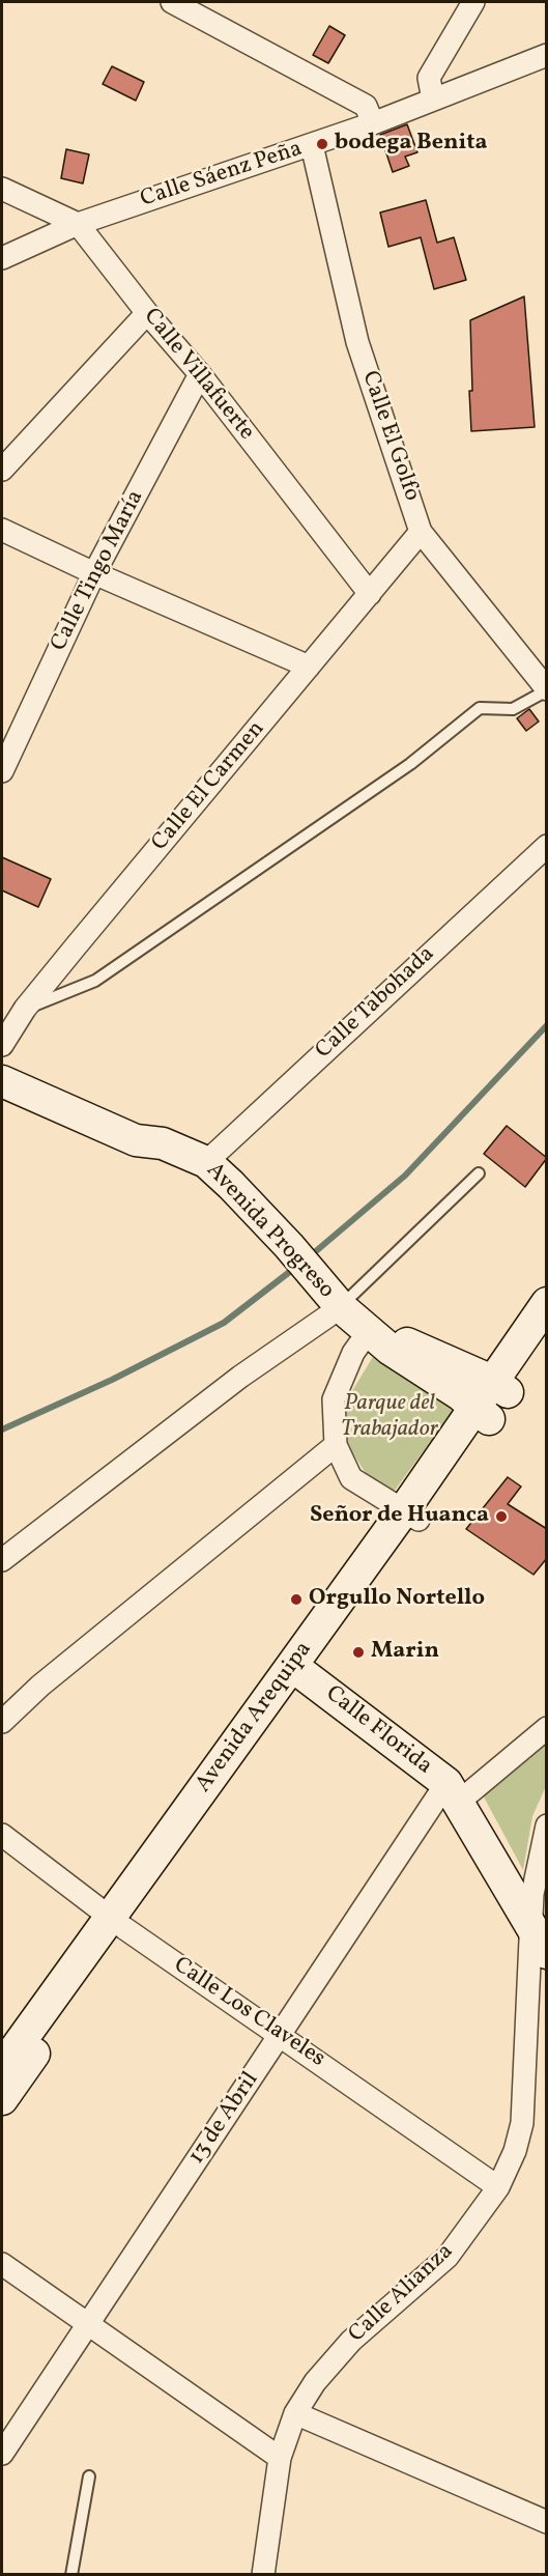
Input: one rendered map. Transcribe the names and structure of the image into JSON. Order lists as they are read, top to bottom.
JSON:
{
  "streets": {
    "main road": ["Avenida Progreso", "Avenida Arequipa", "Calle Florida"],
    "street": [
      "Calle Sáenz Peña",
      "Calle Villafuerte",
      "Calle El Golfo",
      "Calle Tingo María",
      "Calle El Carmen",
      "Calle Tabohada",
      "Calle Los Claveles",
      "13 de Abril",
      "Calle Alianza"
    ]
  },
  "crossings": [
    ["Calle Sáenz Peña", "Calle Villafuerte"],
    ["Calle Sáenz Peña", "Calle El Golfo"],
    ["Calle Villafuerte", "Calle Tingo María"],
    ["Calle Villafuerte", "Calle El Carmen"],
    ["Calle El Golfo", "Calle El Carmen"],
    ["Calle Tabohada", "Avenida Progreso"],
    ["Avenida Progreso", "Avenida Arequipa"],
    ["Avenida Arequipa", "Calle Florida"],
    ["Avenida Arequipa", "Calle Los Claveles"],
    ["Calle Florida", "13 de Abril"],
    ["Calle Los Claveles", "13 de Abril"],
    ["Calle Los Claveles", "Calle Alianza"]
  ],
  "parks": ["Parque del Trabajador"],
  "places": [
    "bodega Benita",
    "Señor de Huanca",
    "Orgullo Nortello",
    "Marin"
  ]
}
